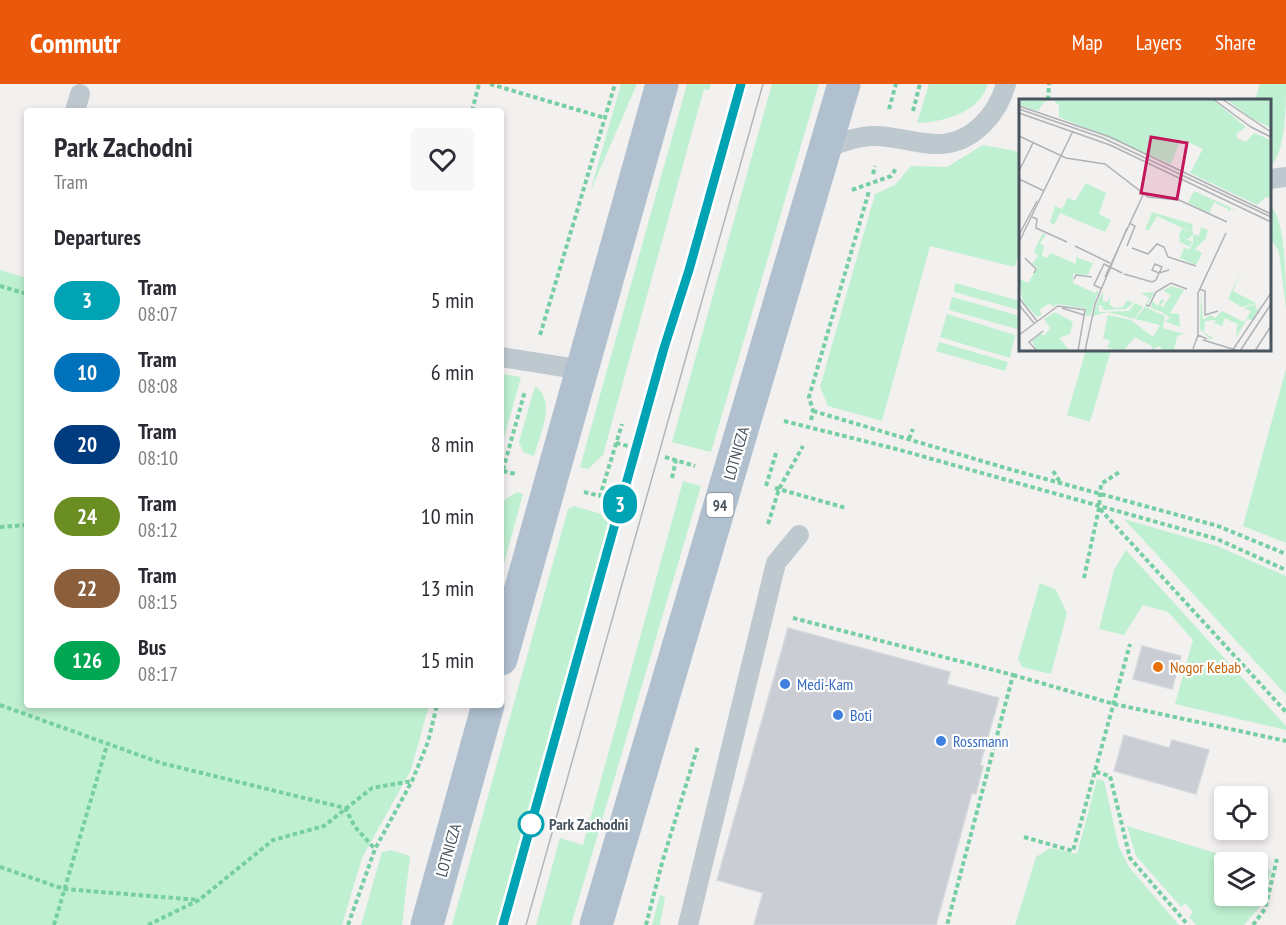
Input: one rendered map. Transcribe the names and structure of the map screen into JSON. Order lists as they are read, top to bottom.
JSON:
{
  "streets": {
    "main road": ["LOTNICZA", "94"]
  },
  "places": [
    "Nogor Kebab",
    "Medi-Kam",
    "Boti",
    "Rossmann",
    "Park Zachodni"
  ],
  "lines": ["tram line 3"],
  "page": {
    "header": "Commutr",
    "nav": ["Map", "Layers", "Share"],
    "on_map": "3",
    "heading": [
      ["Park Zachodni", "Tram"],
      "Departures"
    ],
    "list": [
      {
        "mark": "3",
        "name": "Tram",
        "note": "08:07",
        "value": "5 min"
      },
      {
        "mark": "10",
        "name": "Tram",
        "note": "08:08",
        "value": "6 min"
      },
      {
        "mark": "20",
        "name": "Tram",
        "note": "08:10",
        "value": "8 min"
      },
      {
        "mark": "24",
        "name": "Tram",
        "note": "08:12",
        "value": "10 min"
      },
      {
        "mark": "22",
        "name": "Tram",
        "note": "08:15",
        "value": "13 min"
      },
      {
        "mark": "126",
        "name": "Bus",
        "note": "08:17",
        "value": "15 min"
      }
    ]
  }
}
